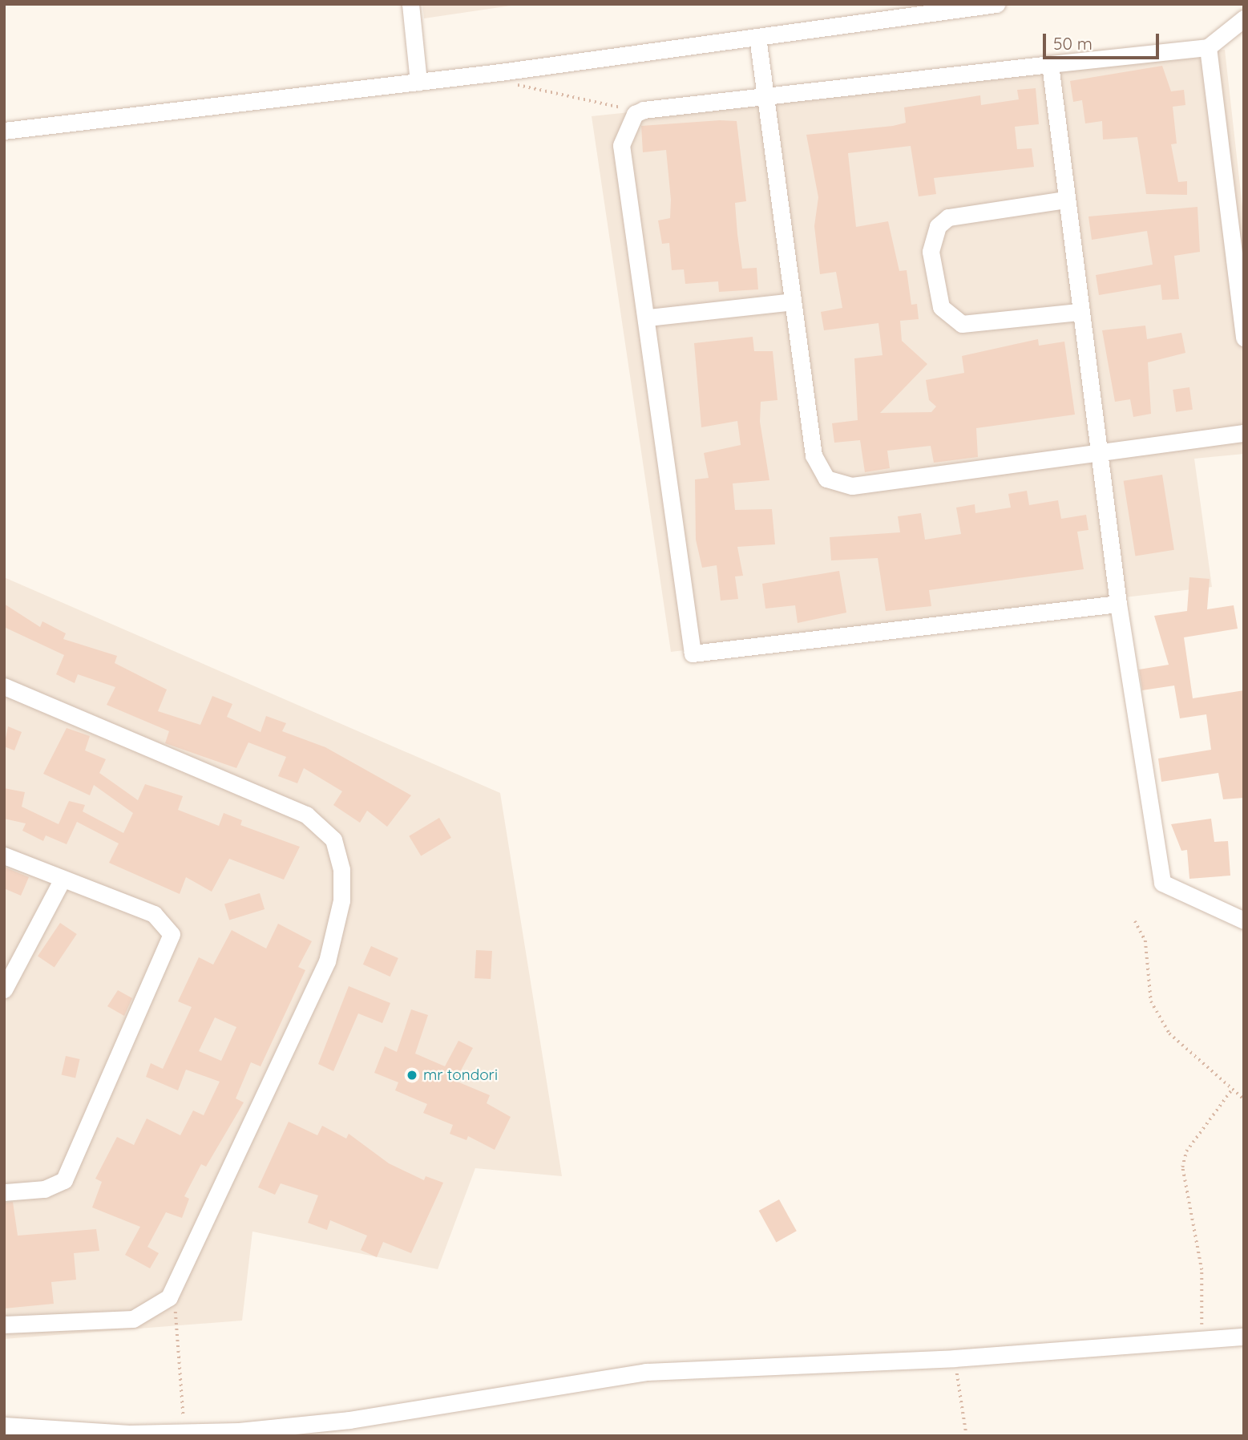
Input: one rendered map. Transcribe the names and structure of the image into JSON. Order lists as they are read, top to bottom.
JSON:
{
  "places": ["mr tondori"],
  "scale_bar": "50 m"
}
